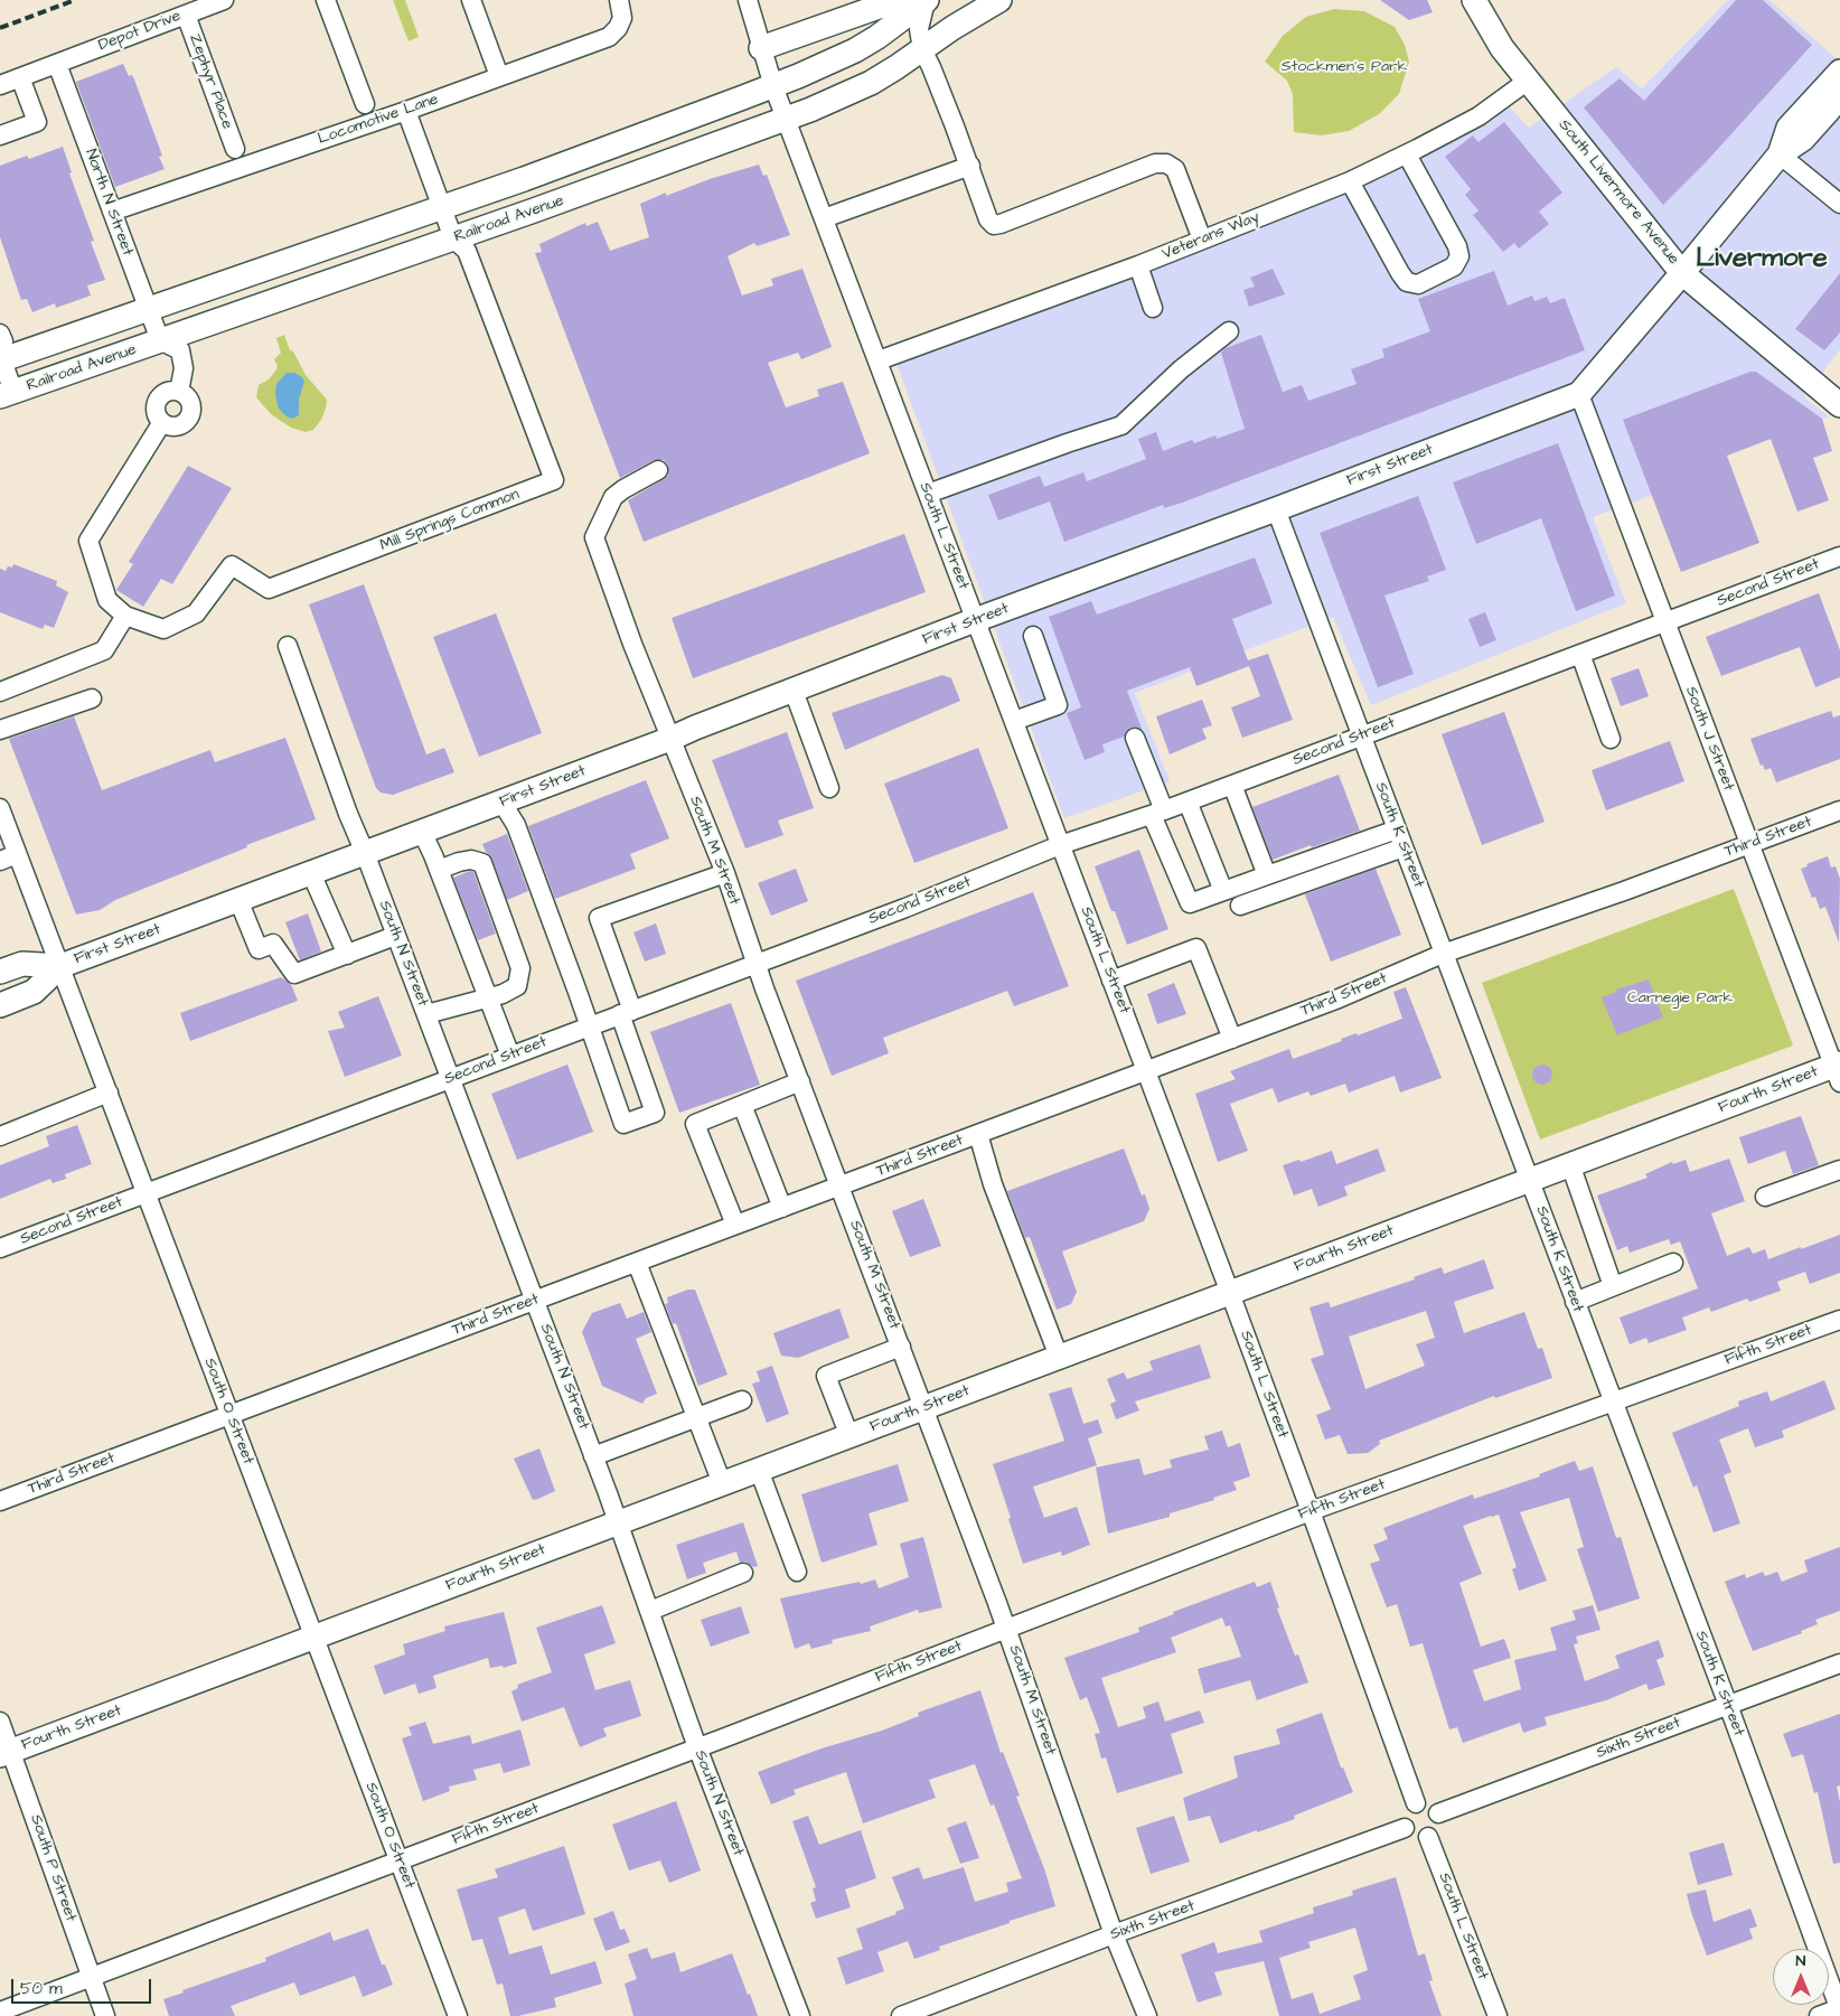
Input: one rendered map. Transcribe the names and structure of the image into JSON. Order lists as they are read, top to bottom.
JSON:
{
  "streets": {
    "main road": [
      "South Livermore Avenue",
      "Railroad Avenue",
      "First Street",
      "Fourth Street"
    ],
    "street": [
      "Depot Drive",
      "Zephyr Place",
      "Locomotive Lane",
      "North N Street",
      "Veterans Way",
      "Mill Springs Common",
      "South L Street",
      "Second Street",
      "South J Street",
      "South K Street",
      "Third Street",
      "South M Street",
      "South N Street",
      "Fifth Street",
      "South O Street",
      "Sixth Street",
      "South P Street"
    ]
  },
  "crossings": [
    ["Depot Drive", "Zephyr Place"],
    ["Depot Drive", "North N Street"],
    ["Locomotive Lane", "North N Street"],
    ["South Livermore Avenue", "Veterans Way"],
    ["South Livermore Avenue", "First Street"],
    ["North N Street", "Railroad Avenue"],
    ["Railroad Avenue", "Mill Springs Common"],
    ["Railroad Avenue", "South L Street"],
    ["Veterans Way", "South L Street"],
    ["First Street", "South L Street"],
    ["First Street", "South J Street"],
    ["First Street", "South K Street"],
    ["First Street", "South M Street"],
    ["First Street", "South N Street"],
    ["First Street", "South O Street"],
    ["South L Street", "Second Street"],
    ["South L Street", "Third Street"],
    ["South L Street", "Fourth Street"],
    ["South L Street", "Fifth Street"],
    ["South L Street", "Sixth Street"],
    ["Second Street", "South J Street"],
    ["Second Street", "South K Street"],
    ["Second Street", "South M Street"],
    ["Second Street", "South N Street"],
    ["Second Street", "South O Street"],
    ["South J Street", "Third Street"],
    ["South J Street", "Fourth Street"],
    ["South K Street", "Third Street"],
    ["South K Street", "Fourth Street"],
    ["South K Street", "Fifth Street"],
    ["South K Street", "Sixth Street"],
    ["Third Street", "South M Street"],
    ["Third Street", "South N Street"],
    ["Third Street", "South O Street"],
    ["South M Street", "Fourth Street"],
    ["South M Street", "Fifth Street"],
    ["South M Street", "Sixth Street"],
    ["South N Street", "Fourth Street"],
    ["South N Street", "Fifth Street"],
    ["Fourth Street", "South O Street"],
    ["Fourth Street", "South P Street"],
    ["Fifth Street", "South O Street"],
    ["Fifth Street", "South P Street"]
  ],
  "districts": ["Livermore"],
  "parks": ["Stockmen's Park", "Carnegie Park"],
  "scale_bar": "50 m",
  "north": "top"
}
